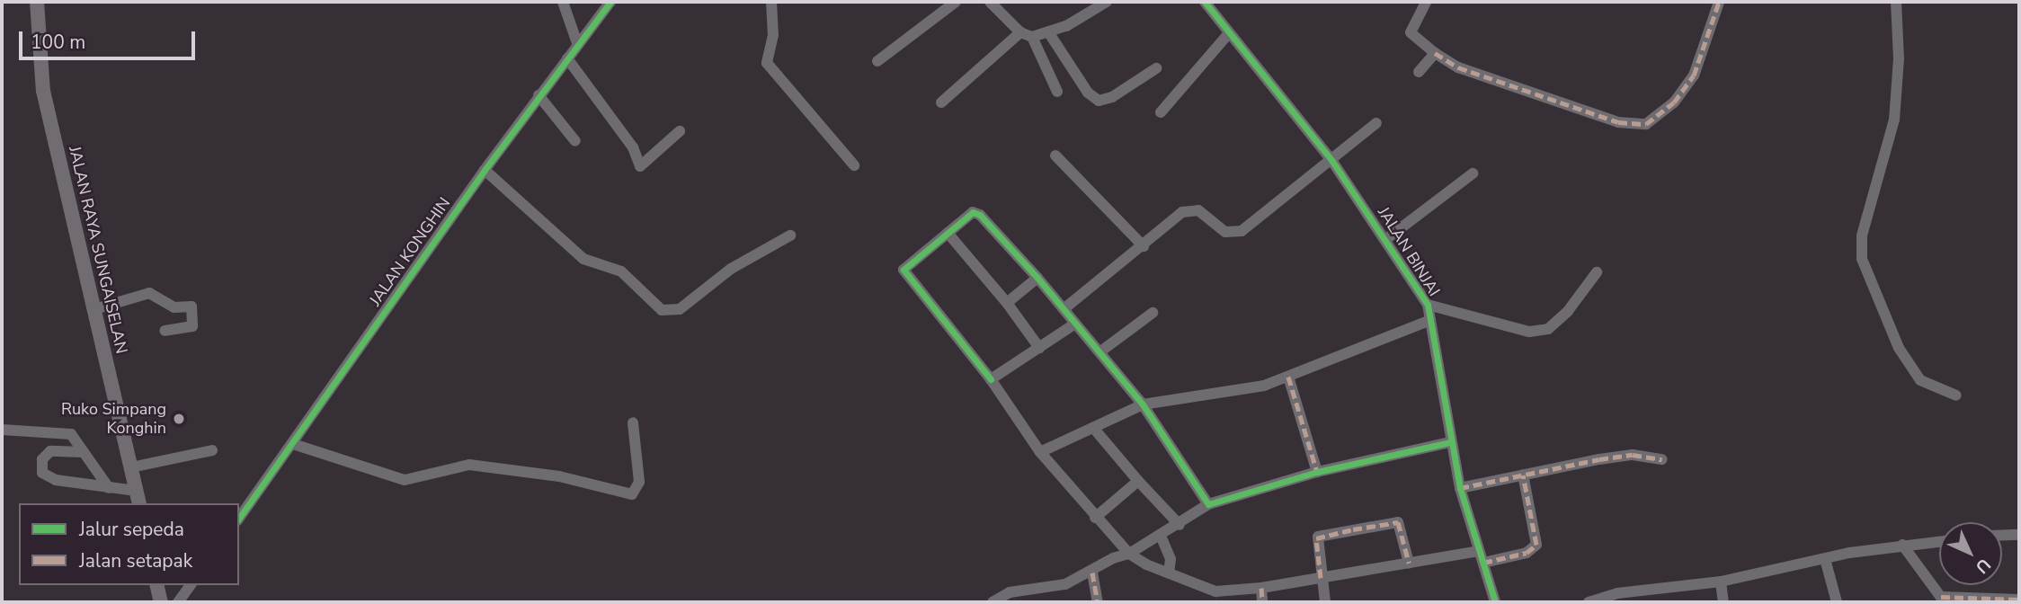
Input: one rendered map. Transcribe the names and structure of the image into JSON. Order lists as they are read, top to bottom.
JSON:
{
  "streets": {
    "main road": ["JALAN RAYA SUNGAISELAN"],
    "street": ["JALAN KONGHIN", "JALAN BINJAI"]
  },
  "places": ["Ruko Simpang Konghin"],
  "legend": ["Jalur sepeda", "Jalan setapak"],
  "scale_bar": "100 m",
  "north": "bottom right"
}
